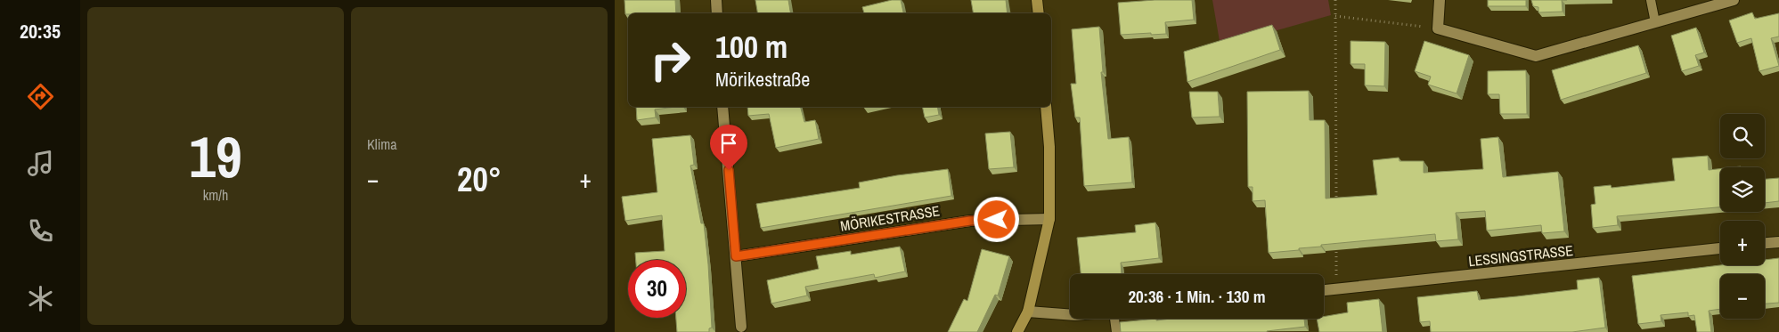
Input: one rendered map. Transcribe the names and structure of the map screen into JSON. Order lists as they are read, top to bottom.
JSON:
{
  "streets": {
    "street": ["MÖRIKESTRASSE", "LESSINGSTRASSE"]
  },
  "page": {
    "tabs": "20:35",
    "tile": [
      ["19", "km/h"],
      "Klima"
    ],
    "turn": ["100 m", "Mörikestraße"],
    "map_buttons": ["+", "−"],
    "heat": ["−", "20°", "+"],
    "limit": "30",
    "trip": "20:36 · 1 Min. · 130 m"
  }
}
